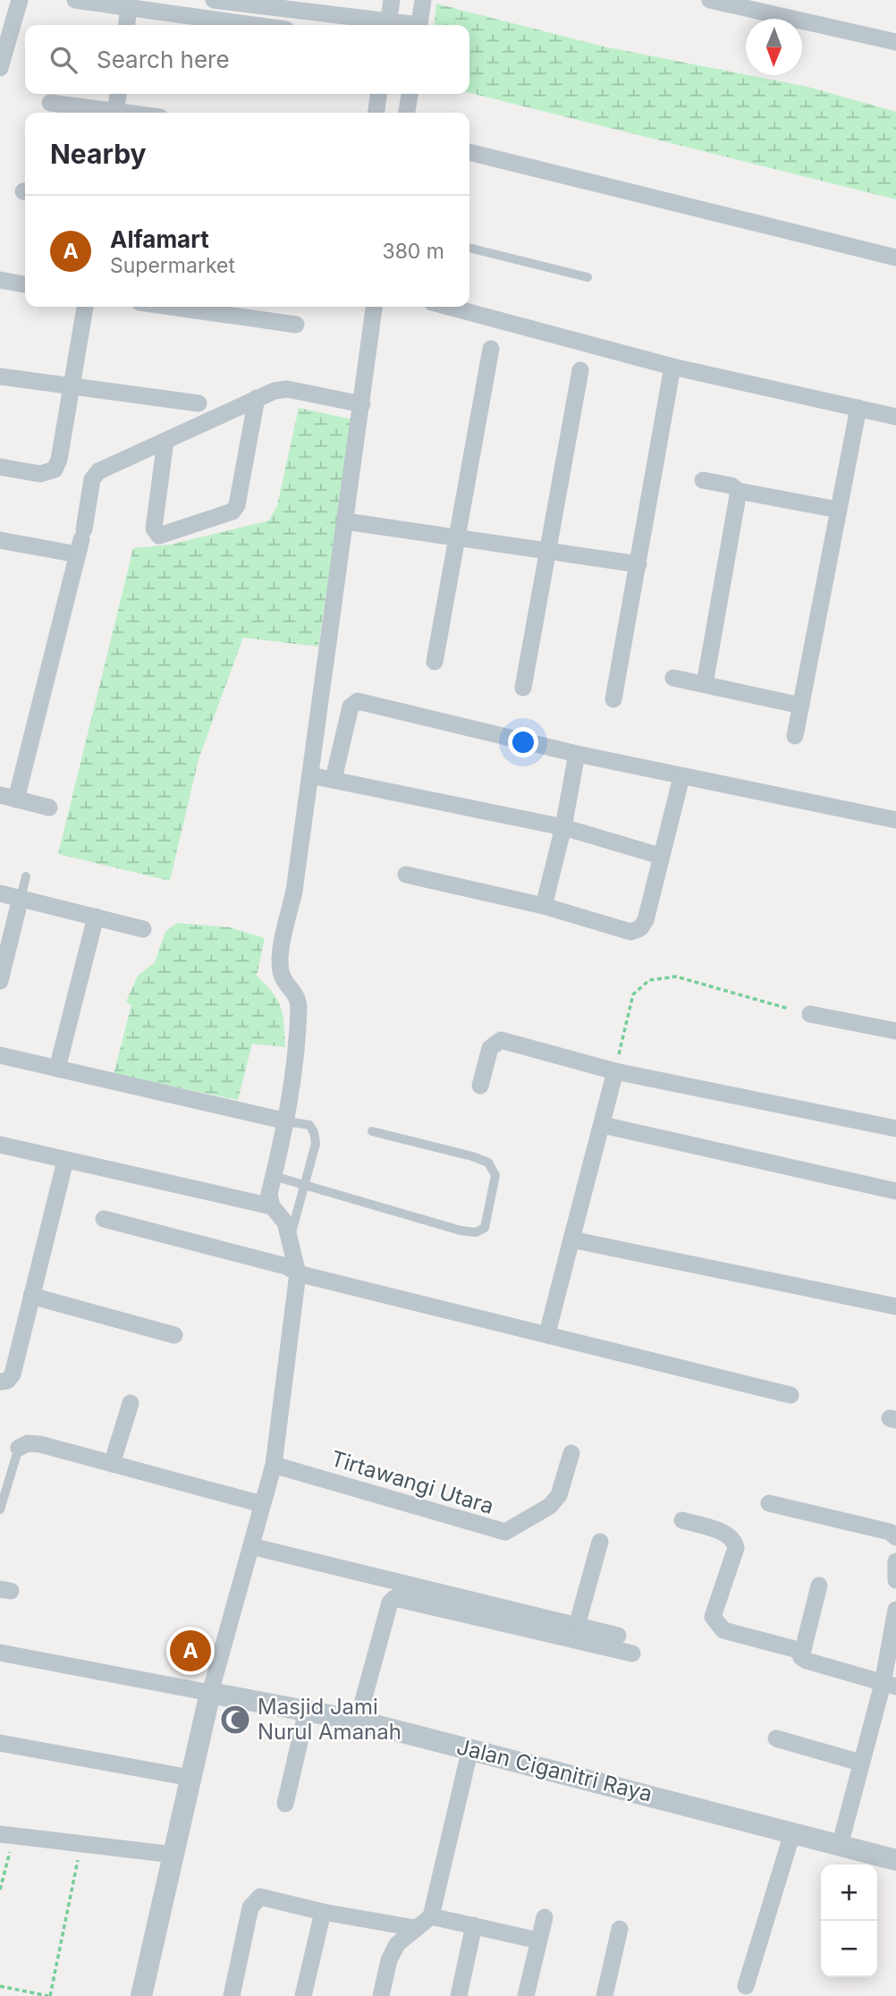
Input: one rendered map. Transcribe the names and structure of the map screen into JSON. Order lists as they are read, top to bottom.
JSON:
{
  "streets": {
    "street": ["Tirtawangi Utara", "Jalan Ciganitri Raya"]
  },
  "places": {
    "mosque": ["Masjid Jami Nurul Amanah"]
  },
  "north": "bottom",
  "page": {
    "search": "Search here",
    "heading": "Nearby",
    "list": [
      {
        "mark": "A",
        "name": "Alfamart",
        "note": "Supermarket",
        "value": "380 m"
      }
    ],
    "pins": "A",
    "map_buttons": ["+", "−"]
  }
}
